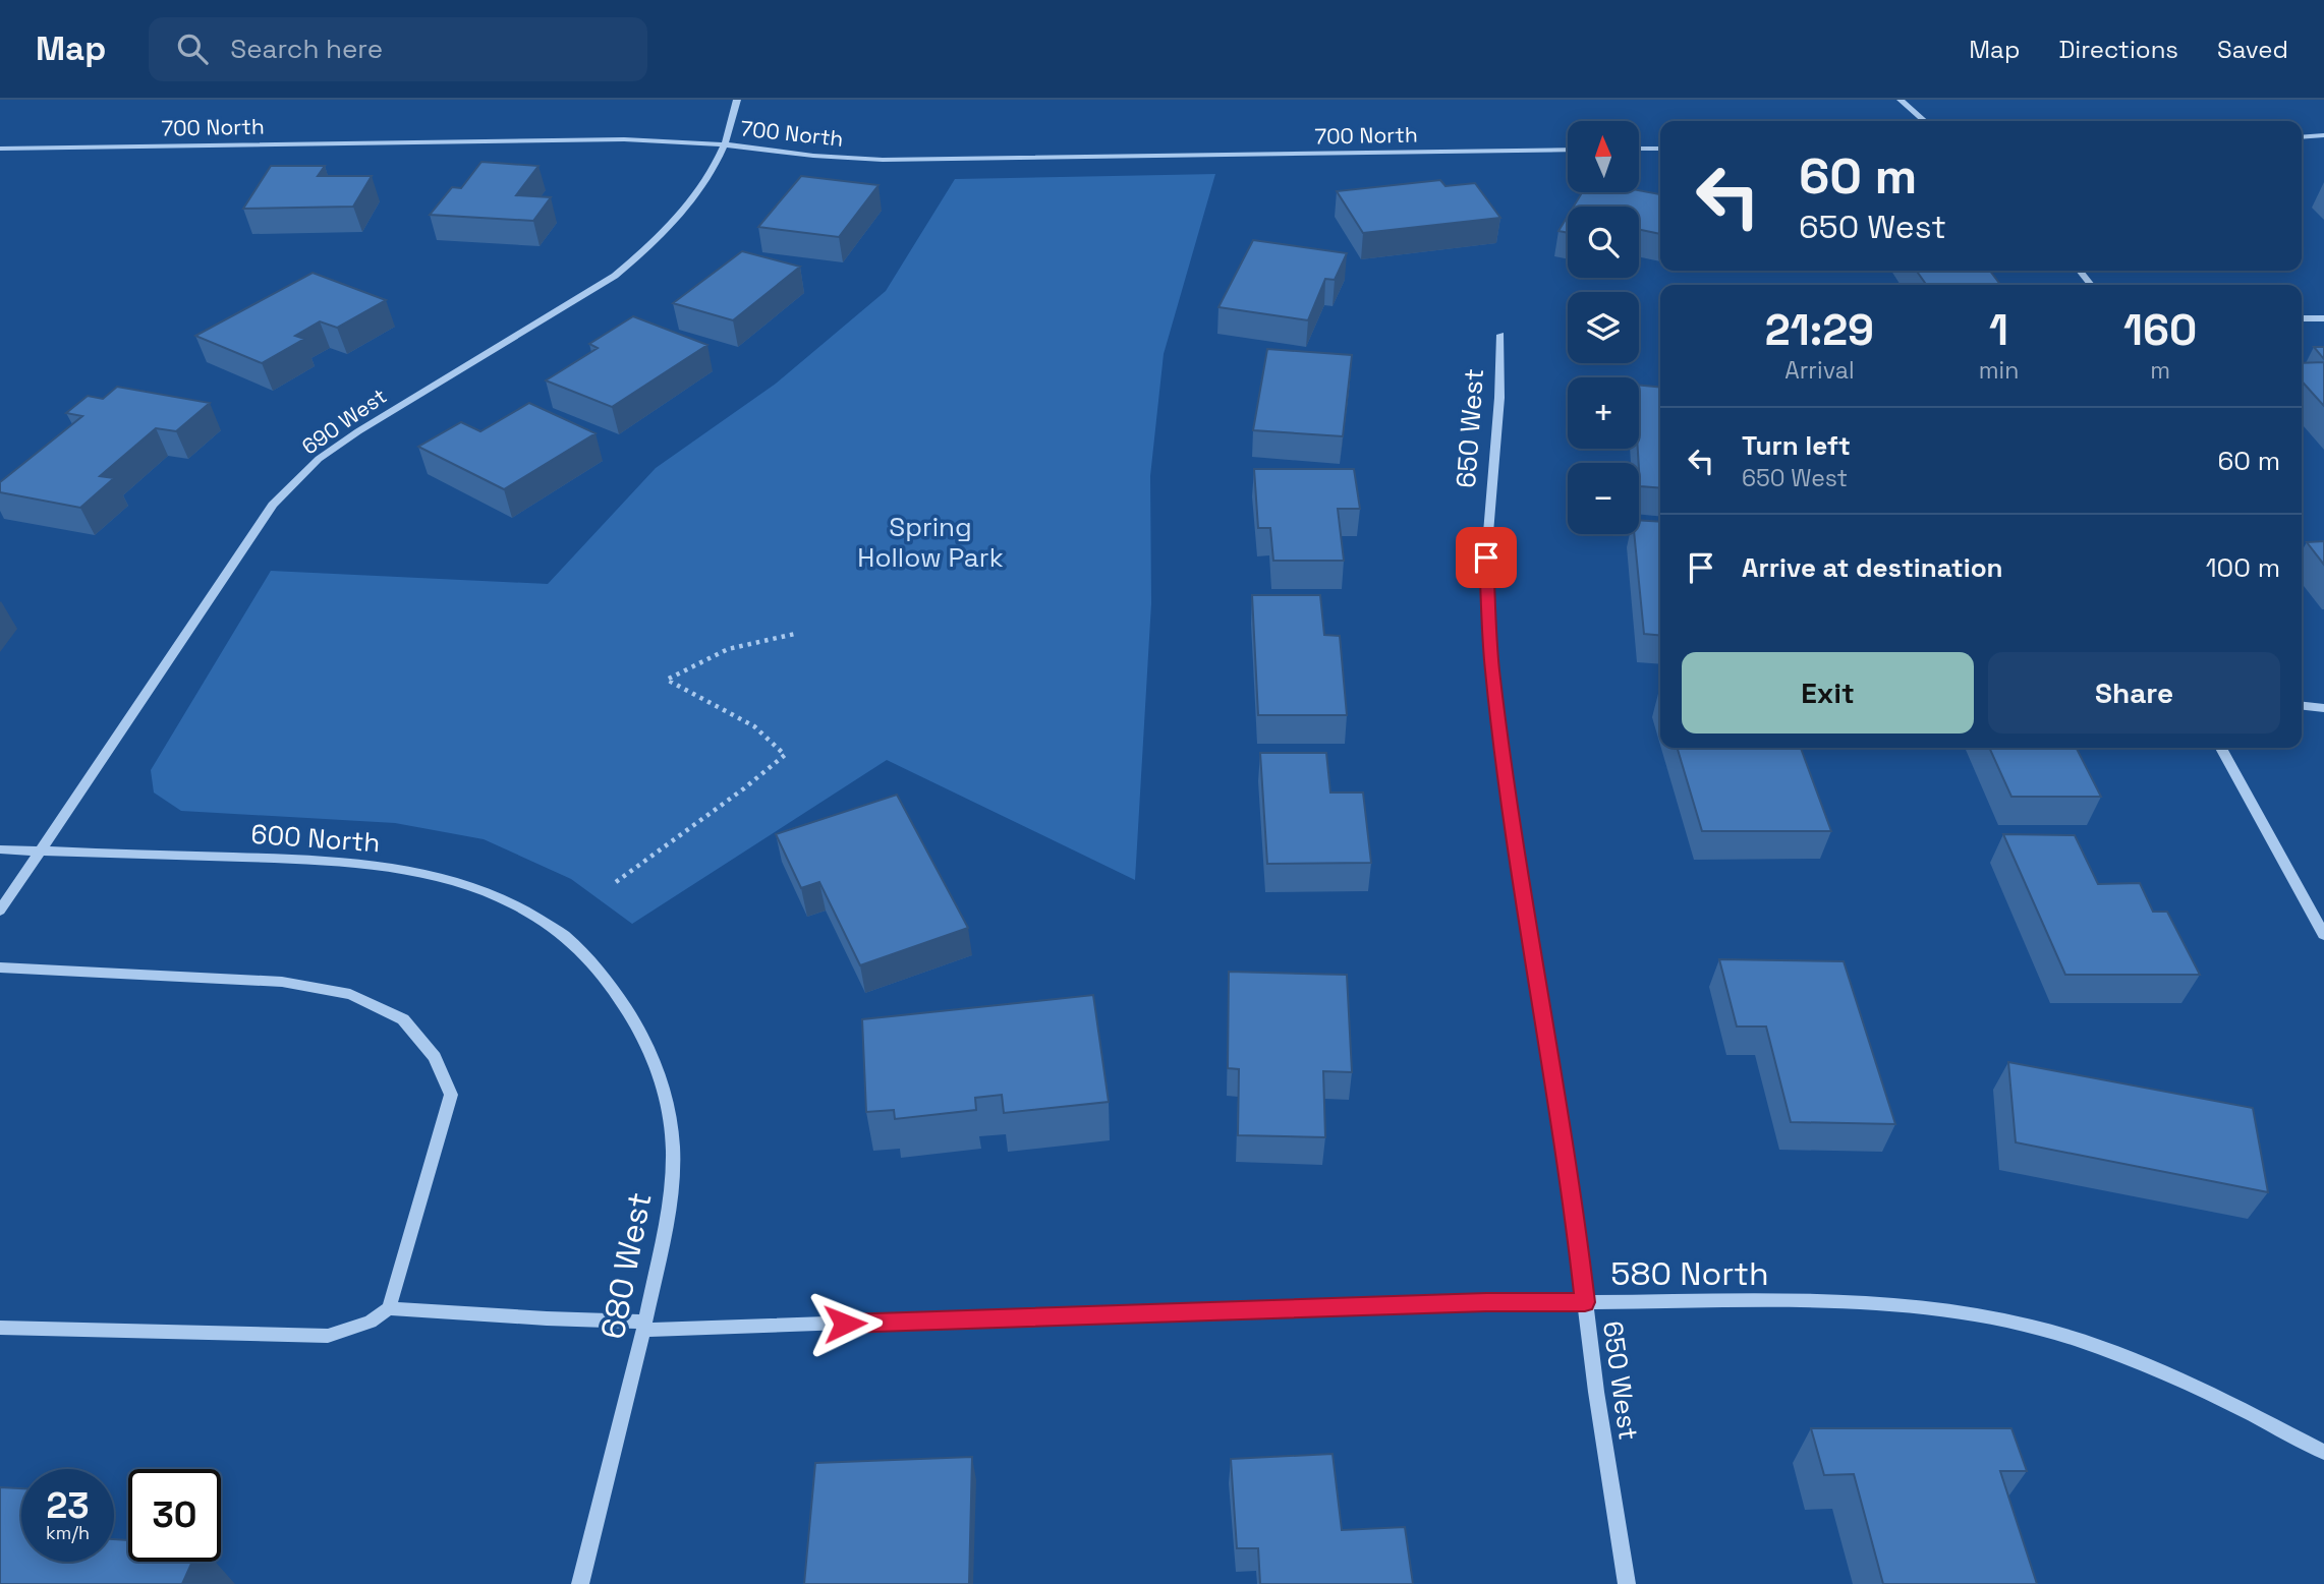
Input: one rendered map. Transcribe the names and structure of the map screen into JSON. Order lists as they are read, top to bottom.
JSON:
{
  "streets": {
    "street": [
      "700 North",
      "690 West",
      "650 West",
      "600 North",
      "680 West",
      "580 North"
    ]
  },
  "crossings": [
    ["700 North", "690 West"],
    ["690 West", "600 North"],
    ["650 West", "580 North"],
    ["600 North", "680 West"],
    ["680 West", "580 North"]
  ],
  "parks": ["Spring Hollow Park"],
  "north": "top",
  "page": {
    "header": "Map",
    "search": "Search here",
    "nav": ["Map", "Directions", "Saved"],
    "map_buttons": ["+", "−"],
    "turn": ["60 m", "650 West"],
    "eta": [
      "21:29",
      "Arrival",
      "1",
      "min",
      "160",
      "m"
    ],
    "list": [
      {
        "name": "Turn left",
        "note": "650 West",
        "value": "60 m"
      },
      {
        "name": "Arrive at destination",
        "value": "100 m"
      }
    ],
    "buttons": ["Exit", "Share"],
    "speed": "23 km/h",
    "limit": "30"
  }
}
